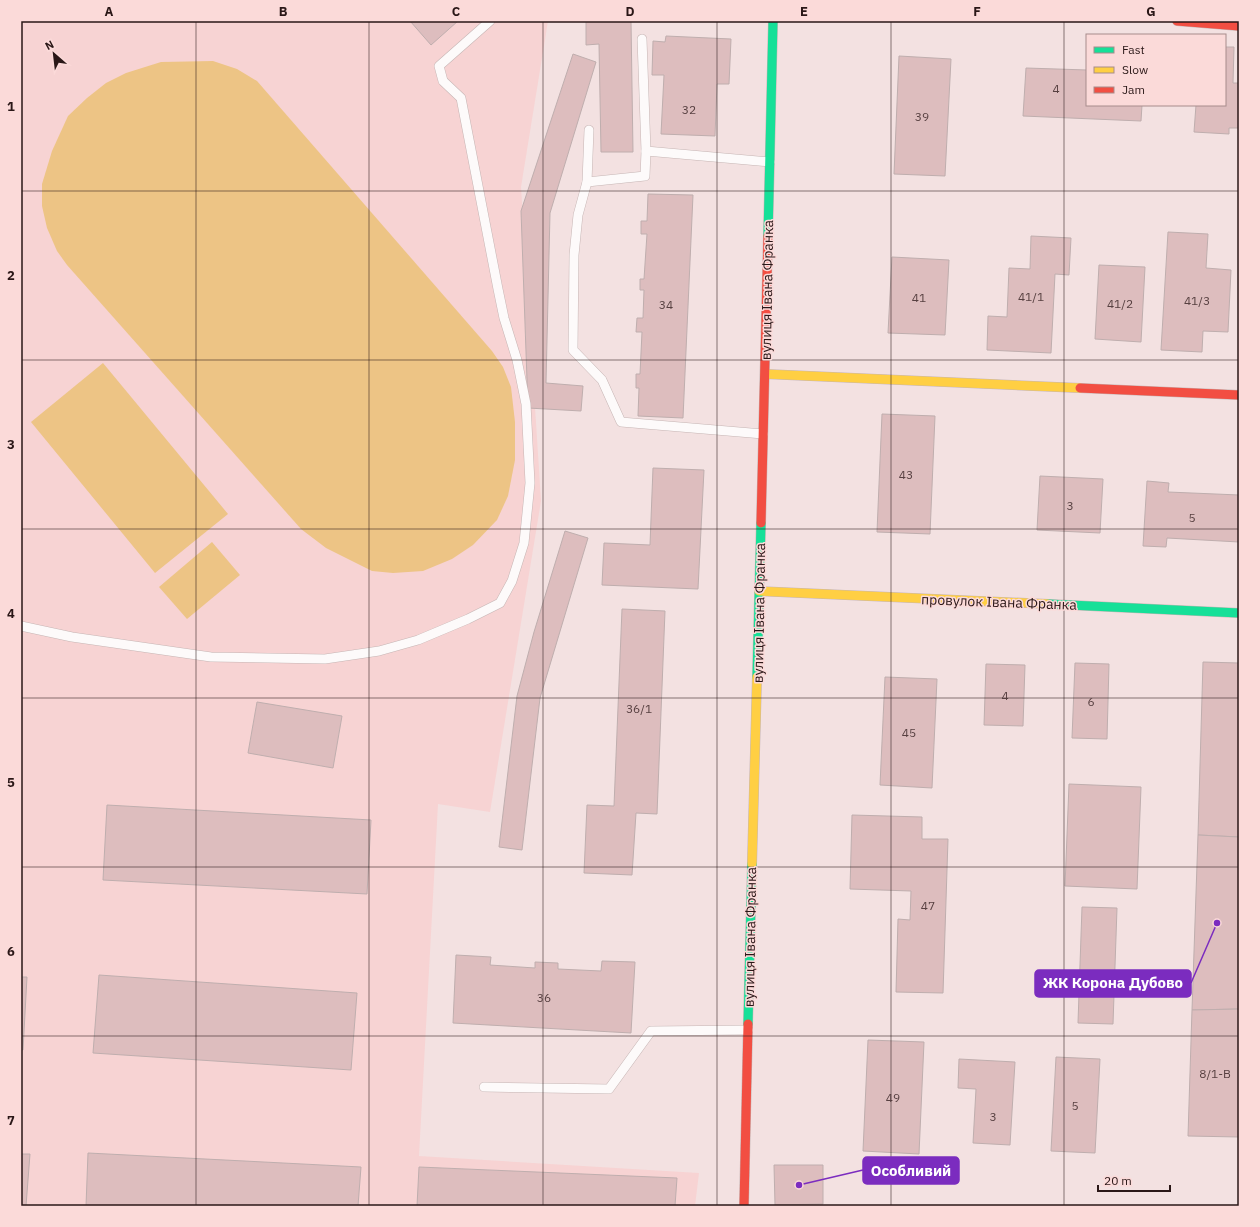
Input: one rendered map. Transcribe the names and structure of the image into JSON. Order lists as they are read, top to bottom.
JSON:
{
  "streets": {
    "main road": ["вулиця Івана Франка", "провулок Івана Франка"]
  },
  "crossings": [
    ["вулиця Івана Франка", "провулок Івана Франка"]
  ],
  "places": ["ЖК Корона Дубово", "Особливий"],
  "house_numbers": [
    "4",
    "32",
    "39",
    "41/1",
    "41",
    "41/3",
    "41/2",
    "34",
    "43",
    "3",
    "5",
    "4",
    "6",
    "36/1",
    "45",
    "47",
    "36",
    "8/1-В",
    "49",
    "5",
    "3"
  ],
  "legend": ["Fast", "Slow", "Jam"],
  "scale_bar": "20 m",
  "north": "top left",
  "grid": {
    "columns": [
      "A",
      "B",
      "C",
      "D",
      "E",
      "F",
      "G"
    ],
    "rows": [
      "1",
      "2",
      "3",
      "4",
      "5",
      "6",
      "7"
    ]
  }
}
